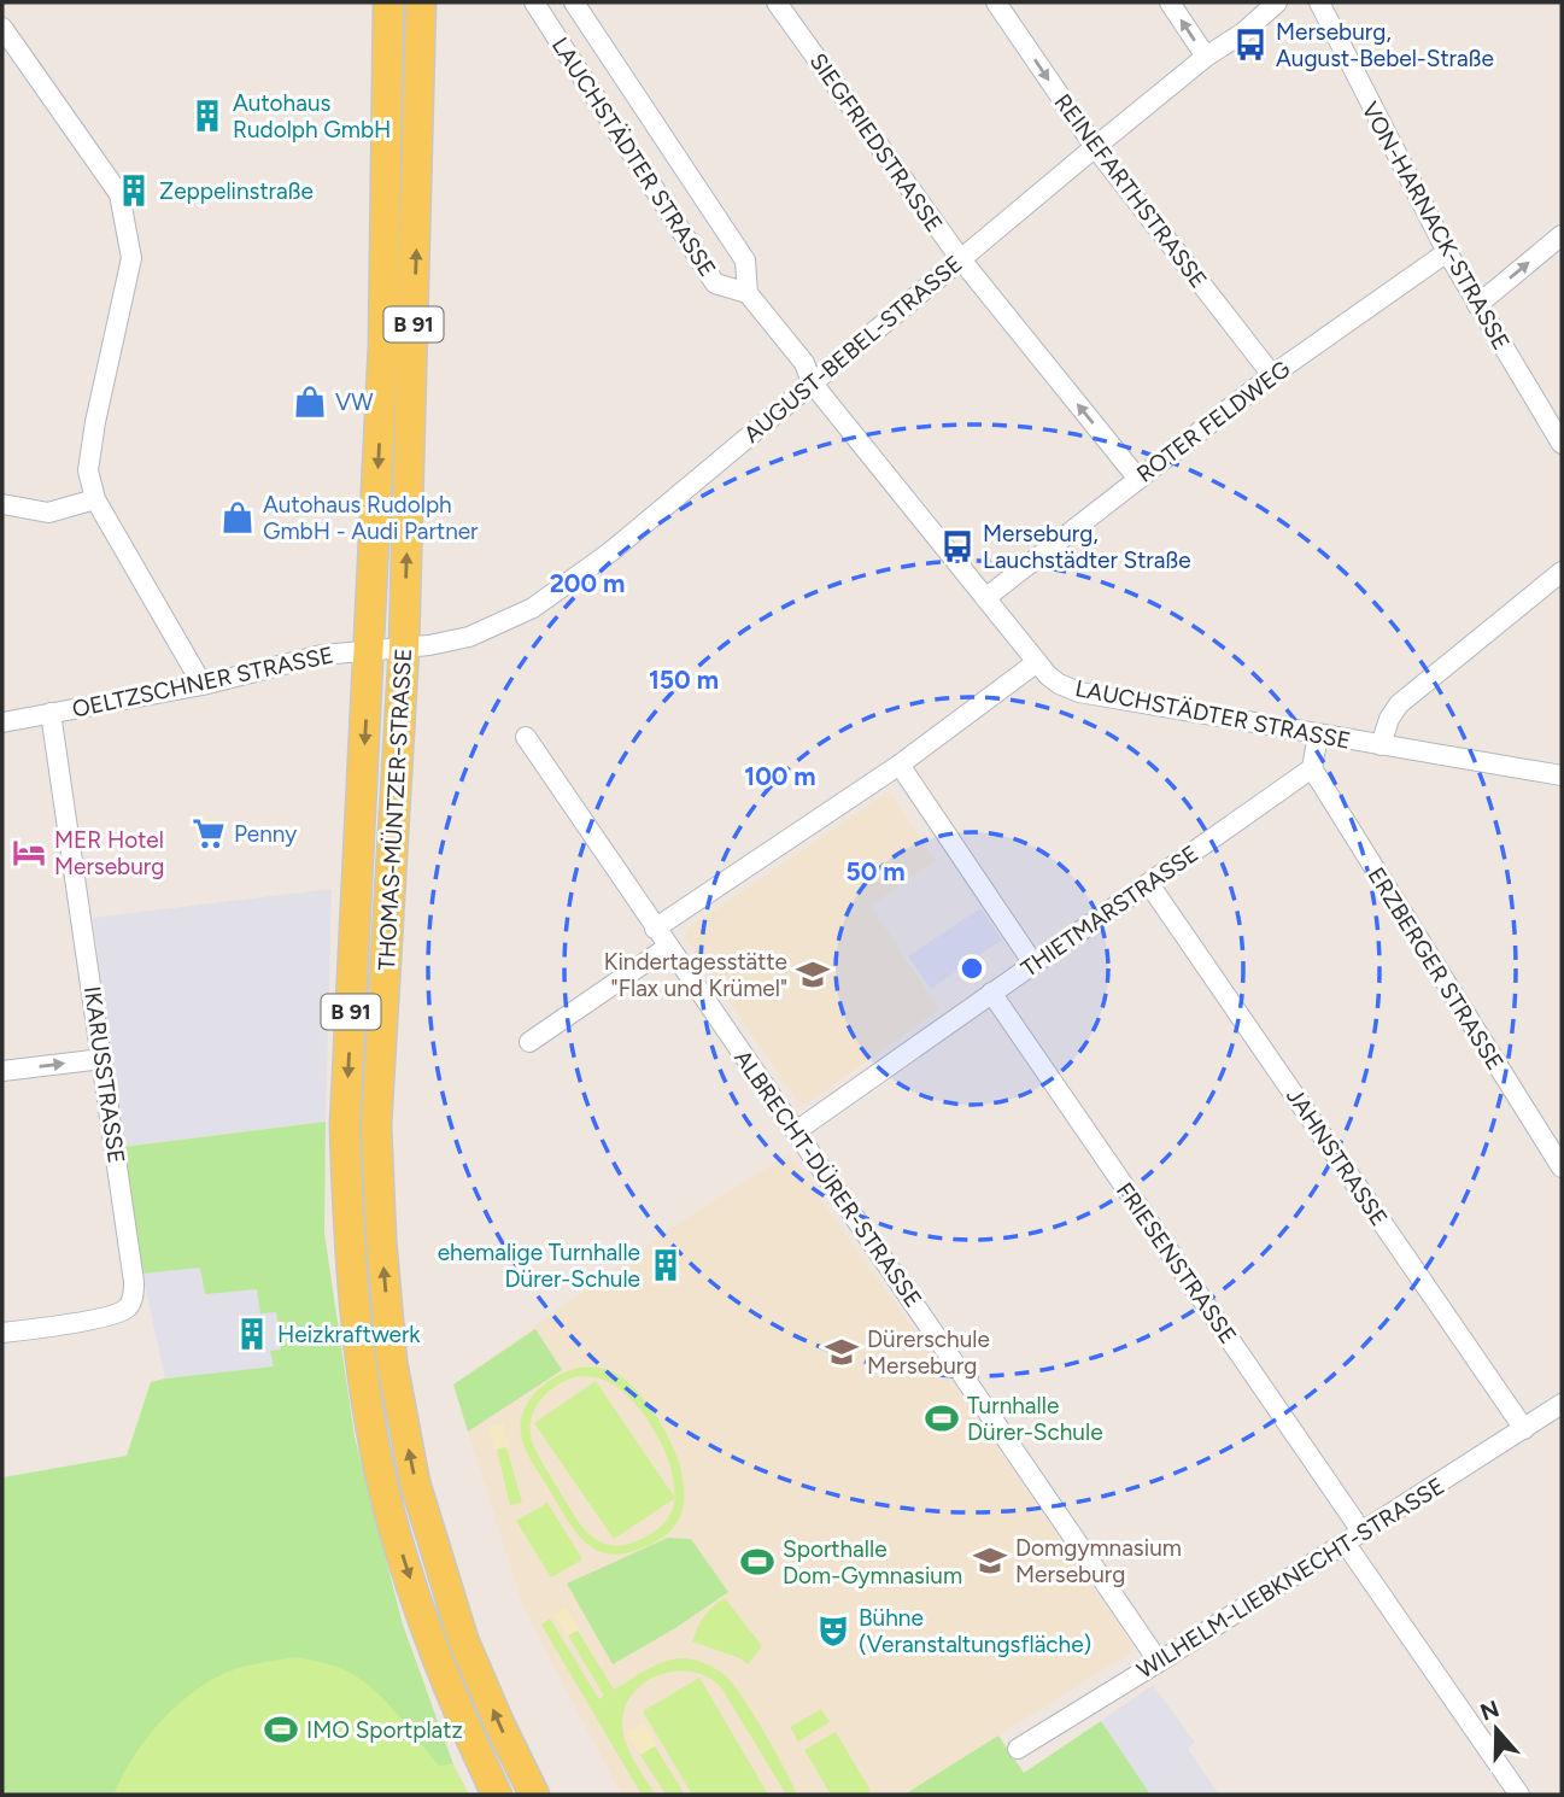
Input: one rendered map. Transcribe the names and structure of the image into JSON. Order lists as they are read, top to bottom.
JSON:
{
  "streets": {
    "main road": ["B 91", "THOMAS-MÜNTZER-STRASSE"],
    "street": [
      "SIEGFRIEDSTRASSE",
      "LAUCHSTÄDTER STRASSE",
      "REINEFARTHSTRASSE",
      "VON-HARNACK-STRASSE",
      "AUGUST-BEBEL-STRASSE",
      "ROTER FELDWEG",
      "OELTZSCHNER STRASSE",
      "THIETMARSTRASSE",
      "ERZBERGER STRASSE",
      "IKARUSSTRASSE",
      "JAHNSTRASSE",
      "ALBRECHT-DÜRER-STRASSE",
      "FRIESENSTRASSE",
      "WILHELM-LIEBKNECHT-STRASSE"
    ]
  },
  "crossings": [
    ["SIEGFRIEDSTRASSE", "AUGUST-BEBEL-STRASSE"],
    ["SIEGFRIEDSTRASSE", "ROTER FELDWEG"],
    ["LAUCHSTÄDTER STRASSE", "AUGUST-BEBEL-STRASSE"],
    ["LAUCHSTÄDTER STRASSE", "ROTER FELDWEG"],
    ["REINEFARTHSTRASSE", "AUGUST-BEBEL-STRASSE"],
    ["REINEFARTHSTRASSE", "ROTER FELDWEG"],
    ["VON-HARNACK-STRASSE", "ROTER FELDWEG"],
    ["AUGUST-BEBEL-STRASSE", "OELTZSCHNER STRASSE"],
    ["AUGUST-BEBEL-STRASSE", "THOMAS-MÜNTZER-STRASSE"],
    ["OELTZSCHNER STRASSE", "THOMAS-MÜNTZER-STRASSE"],
    ["OELTZSCHNER STRASSE", "IKARUSSTRASSE"],
    ["THIETMARSTRASSE", "ERZBERGER STRASSE"],
    ["THIETMARSTRASSE", "JAHNSTRASSE"],
    ["THIETMARSTRASSE", "ALBRECHT-DÜRER-STRASSE"],
    ["THIETMARSTRASSE", "FRIESENSTRASSE"],
    ["JAHNSTRASSE", "WILHELM-LIEBKNECHT-STRASSE"],
    ["ALBRECHT-DÜRER-STRASSE", "WILHELM-LIEBKNECHT-STRASSE"],
    ["FRIESENSTRASSE", "WILHELM-LIEBKNECHT-STRASSE"]
  ],
  "one_way": ["SIEGFRIEDSTRASSE"],
  "places": {
    "bus stop": ["Merseburg, August-Bebel-Straße", "Merseburg, Lauchstädter Straße"],
    "building": [
      "Autohaus Rudolph GmbH",
      "Zeppelinstraße",
      "ehemalige Turnhalle Dürer-Schule",
      "Heizkraftwerk"
    ],
    "shop": ["VW", "Autohaus Rudolph GmbH - Audi Partner"],
    "supermarket": ["Penny"],
    "hotel": ["MER Hotel Merseburg"],
    "school or university": ["Kindertagesstätte \"Flax und Krümel\"", "Dürerschule Merseburg", "Domgymnasium Merseburg"],
    "sports": ["Turnhalle Dürer-Schule", "Sporthalle Dom-Gymnasium", "IMO Sportplatz"],
    "theatre": ["Bühne (Veranstaltungsfläche)"]
  },
  "north": "top",
  "rings": [
    "200 m",
    "150 m",
    "100 m",
    "50 m"
  ]
}
